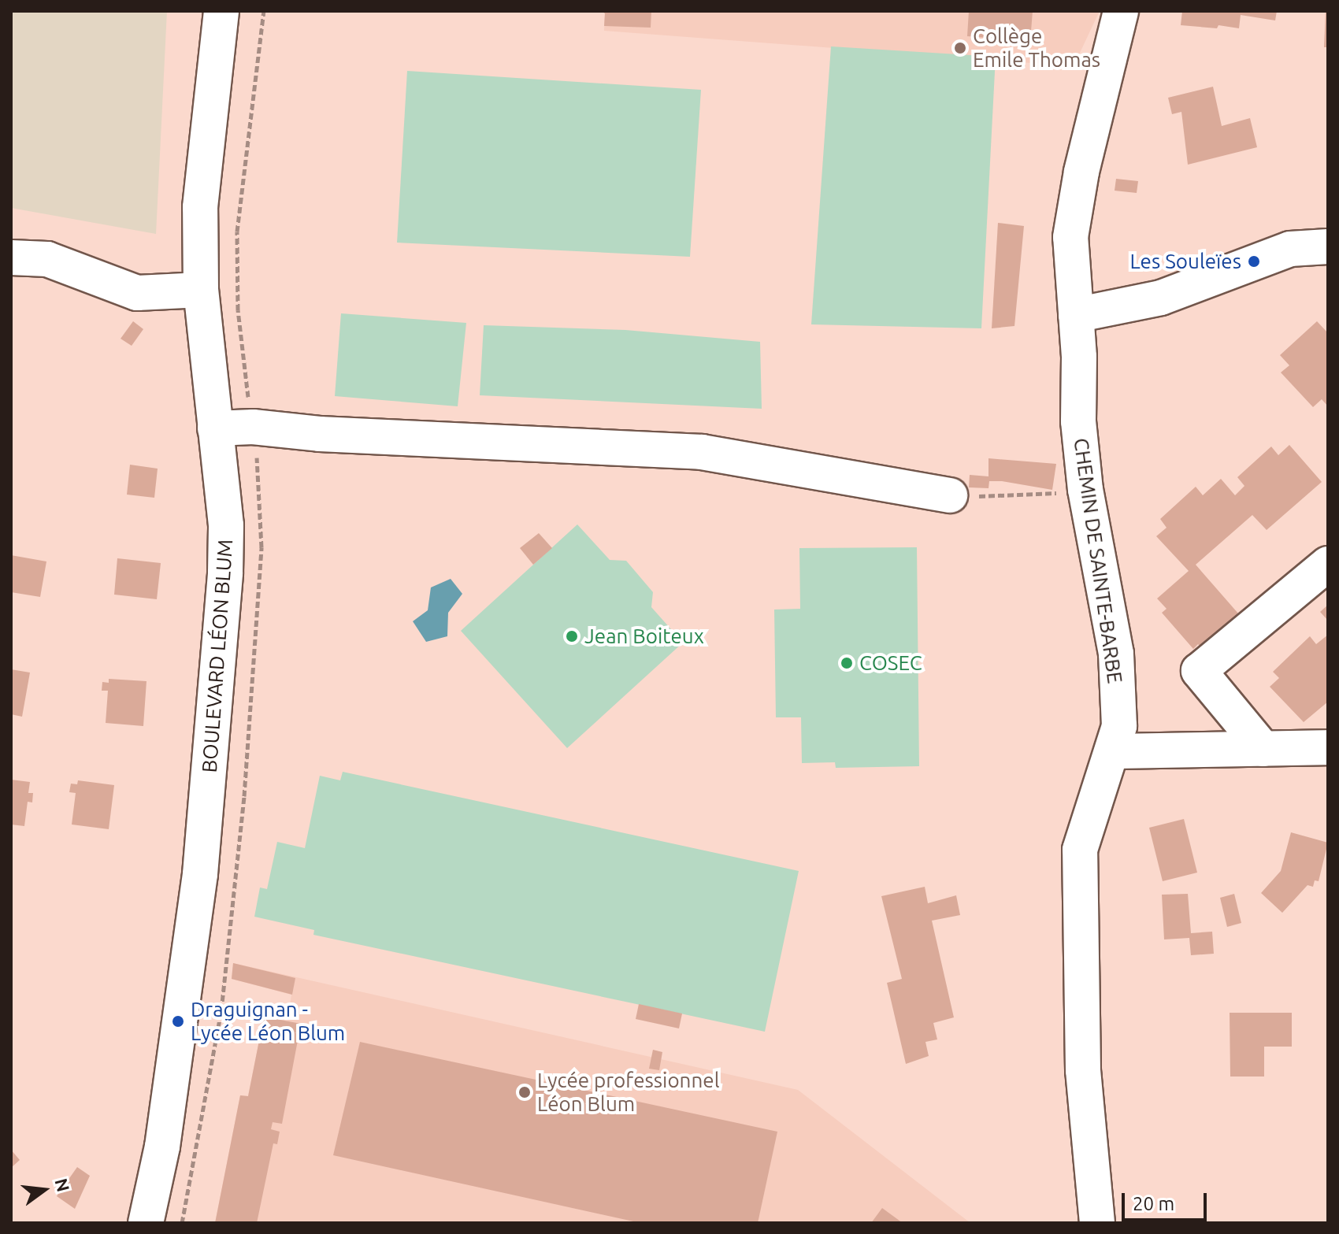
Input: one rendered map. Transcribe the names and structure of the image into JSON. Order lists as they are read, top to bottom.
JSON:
{
  "streets": {
    "street": ["CHEMIN DE SAINTE-BARBE", "BOULEVARD LÉON BLUM"]
  },
  "places": [
    "Collège Emile Thomas",
    "Les Souleïes",
    "Jean Boiteux",
    "COSEC",
    "Draguignan - Lycée Léon Blum",
    "Lycée professionnel Léon Blum"
  ],
  "scale_bar": "20 m",
  "north": "right"
}
